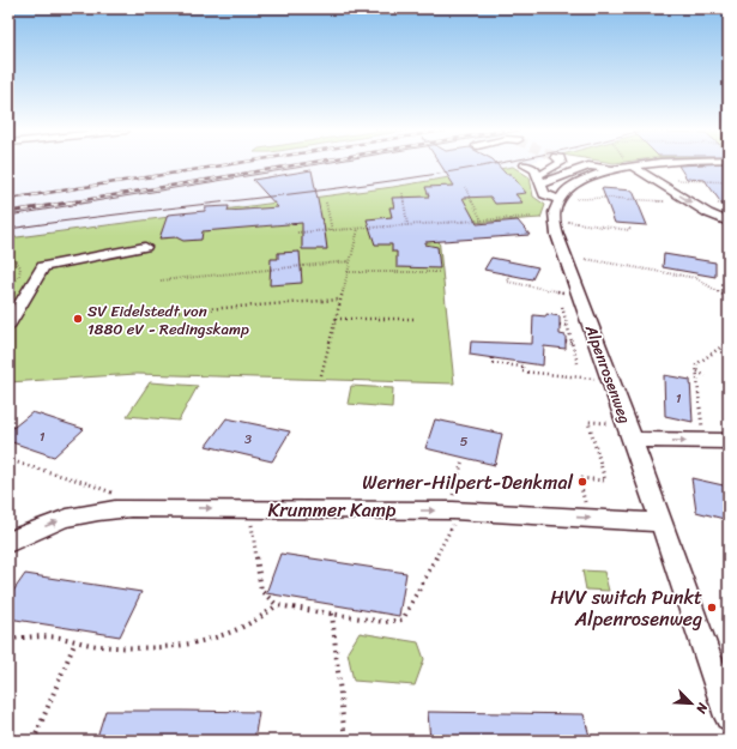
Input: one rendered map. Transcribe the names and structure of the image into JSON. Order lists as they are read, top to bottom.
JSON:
{
  "streets": {
    "street": ["Alpenrosenweg", "Krummer Kamp"]
  },
  "crossings": [
    ["Alpenrosenweg", "Krummer Kamp"]
  ],
  "one_way": ["Krummer Kamp"],
  "places": ["SV Eidelstedt von 1880 eV - Redingskamp", "Werner-Hilpert-Denkmal", "HVV switch Punkt Alpenrosenweg"],
  "house_numbers": [
    "1",
    "1",
    "3",
    "5"
  ],
  "north": "bottom right"
}
